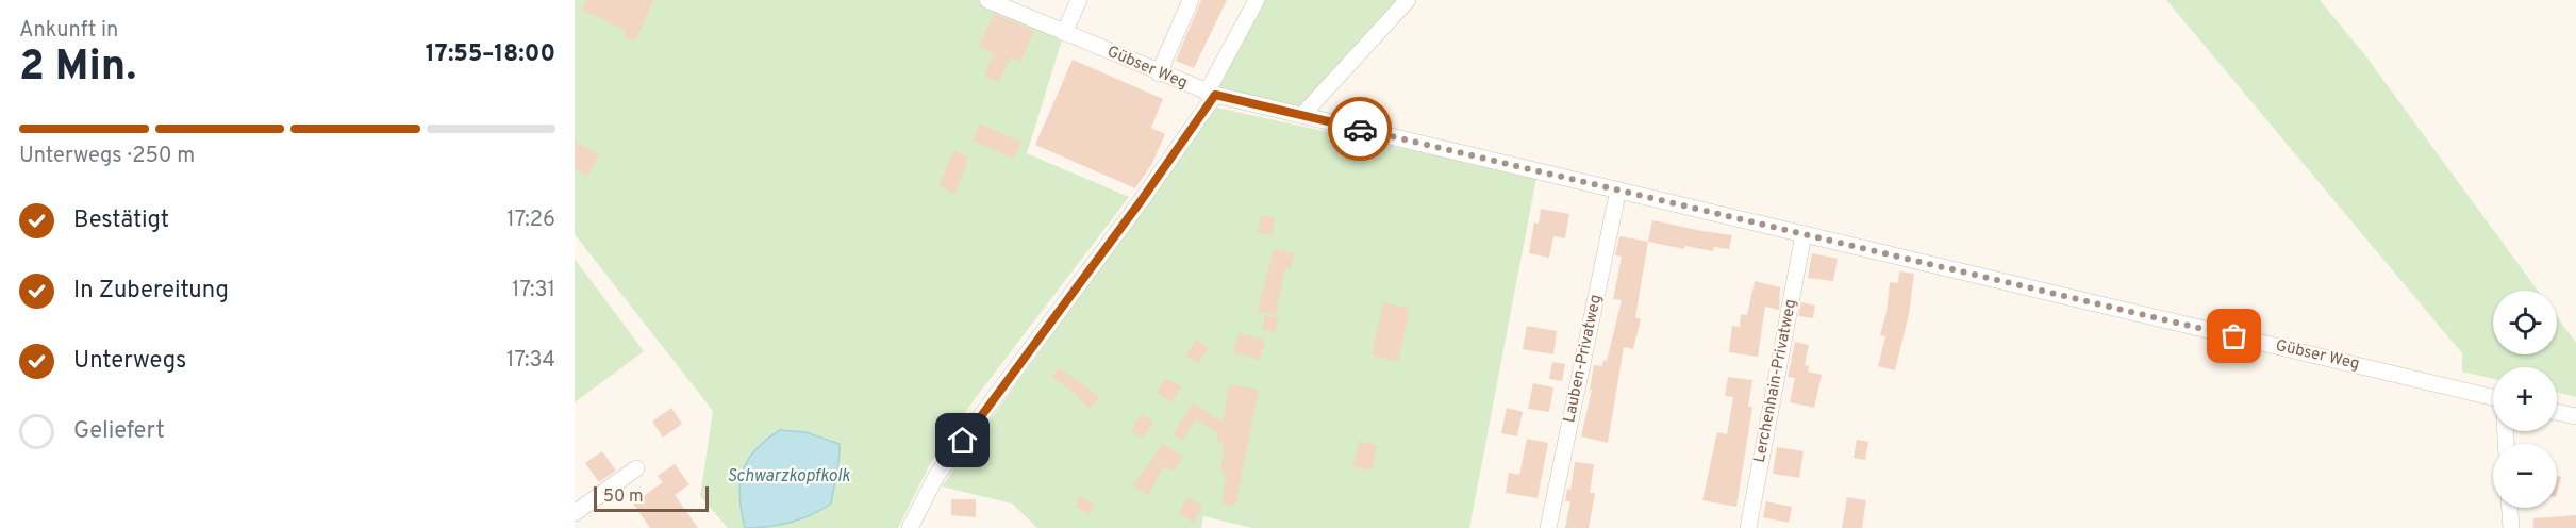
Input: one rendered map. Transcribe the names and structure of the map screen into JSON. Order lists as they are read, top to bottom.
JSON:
{
  "streets": {
    "street": ["Gübser Weg", "Lauben-Privatweg", "Lerchenhain-Privatweg"]
  },
  "crossings": [
    ["Gübser Weg", "Lauben-Privatweg"],
    ["Gübser Weg", "Lerchenhain-Privatweg"]
  ],
  "water": ["Schwarzkopfkolk"],
  "scale_bar": "50 m",
  "page": {
    "heading": ["2 Min.", "Ankunft in", "17:55–18:00"],
    "bar": "Unterwegs · 250 m",
    "list": [
      ["Bestätigt", "17:26"],
      ["In Zubereitung", "17:31"],
      ["Unterwegs", "17:34"],
      "Geliefert"
    ],
    "map_buttons": ["+", "−"],
    "scale": "50 m"
  }
}
